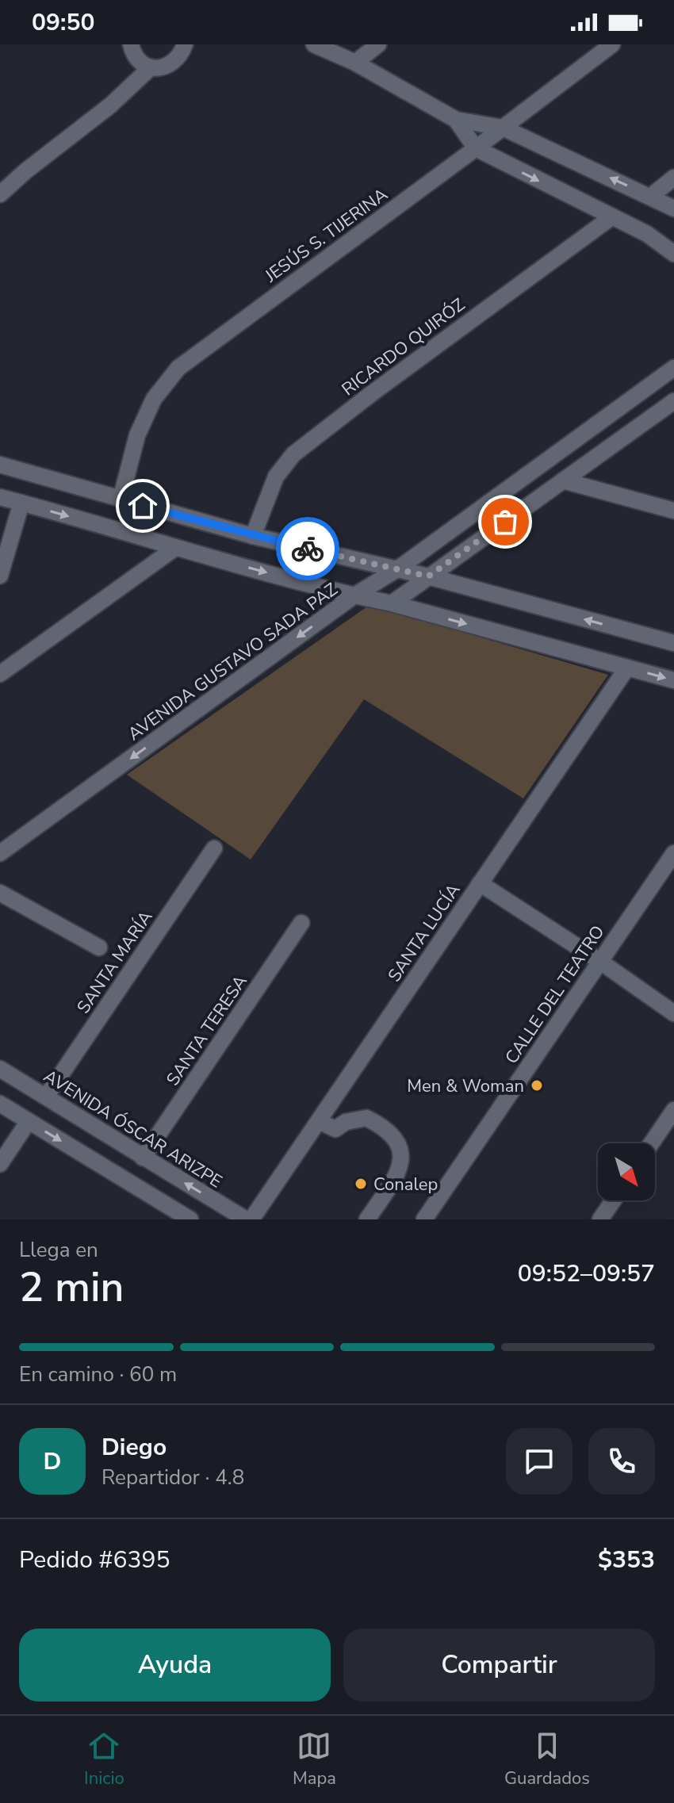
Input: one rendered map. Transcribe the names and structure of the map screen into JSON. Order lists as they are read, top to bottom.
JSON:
{
  "streets": {
    "street": [
      "JESÚS S. TIJERINA",
      "RICARDO QUIRÓZ",
      "AVENIDA GUSTAVO SADA PAZ",
      "SANTA LUCÍA",
      "SANTA MARÍA",
      "CALLE DEL TEATRO",
      "SANTA TERESA",
      "AVENIDA ÓSCAR ARIZPE"
    ]
  },
  "crossings": [
    ["SANTA MARÍA", "AVENIDA ÓSCAR ARIZPE"],
    ["SANTA TERESA", "AVENIDA ÓSCAR ARIZPE"]
  ],
  "one_way": ["AVENIDA GUSTAVO SADA PAZ"],
  "places": ["Men & Woman", "Conalep"],
  "north": "bottom right",
  "page": {
    "status": "09:50",
    "heading": ["2 min", "Llega en", "09:52–09:57"],
    "panel": [
      "Diego",
      "Repartidor · 4.8",
      "Pedido #6395",
      "$353"
    ],
    "bar": "En camino · 60 m",
    "round": "D",
    "buttons": ["Ayuda", "Compartir"],
    "tabs": ["Inicio", "Mapa", "Guardados"]
  }
}
